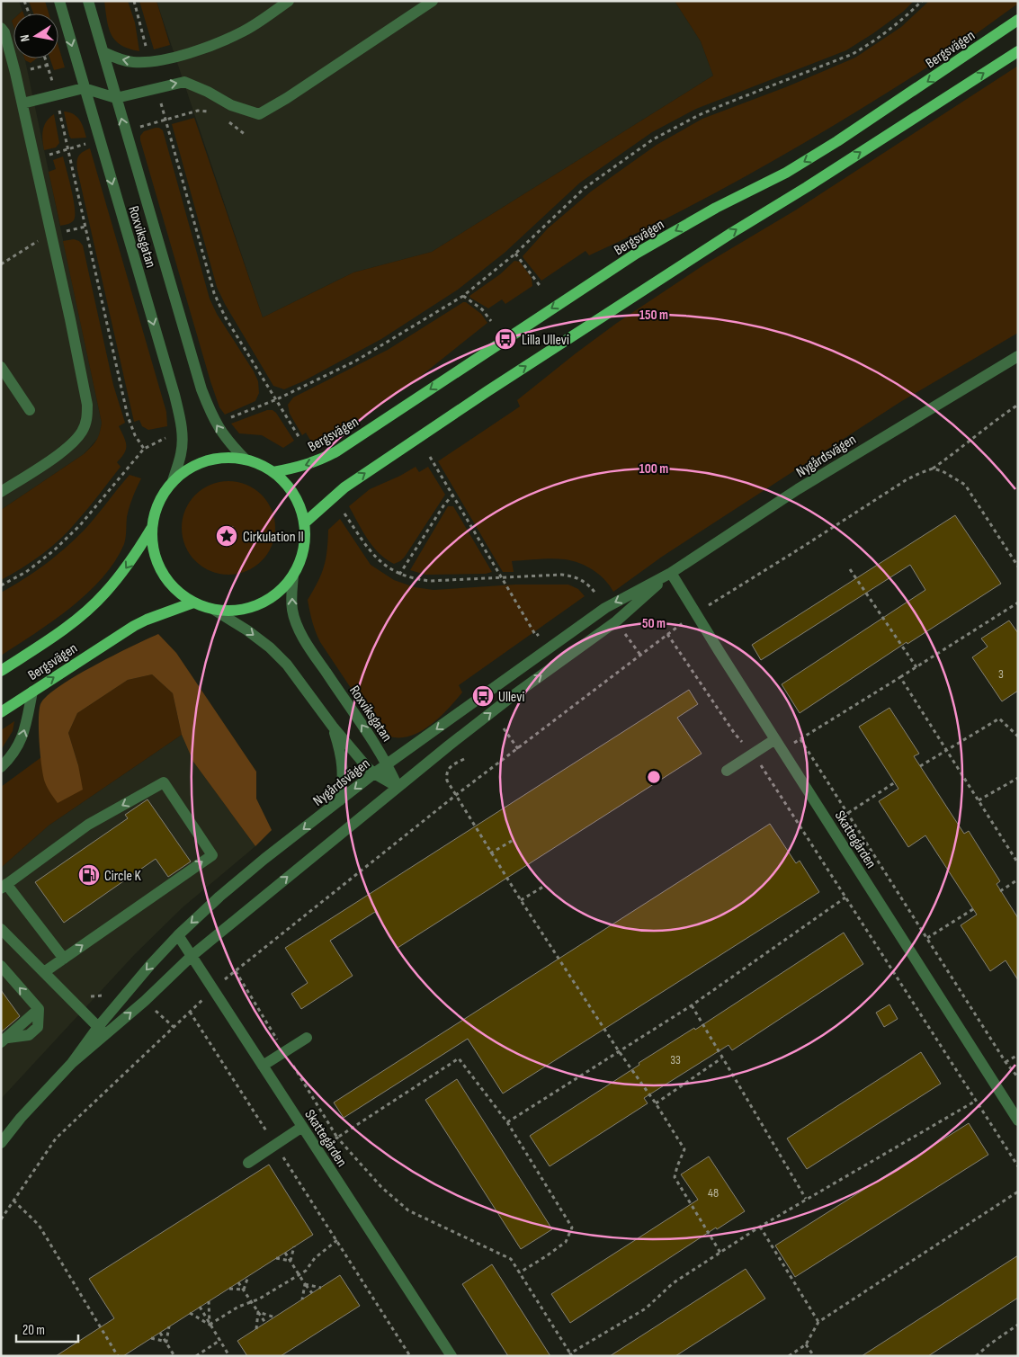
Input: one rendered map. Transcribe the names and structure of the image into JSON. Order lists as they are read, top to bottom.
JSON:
{
  "streets": {
    "main road": ["Bergsvägen"],
    "street": ["Roxviksgatan", "Nygårdsvägen", "Skattegården"]
  },
  "crossings": [
    ["Bergsvägen", "Roxviksgatan"],
    ["Roxviksgatan", "Nygårdsvägen"],
    ["Nygårdsvägen", "Skattegården"]
  ],
  "places": {
    "bus stop": ["Lilla Ullevi", "Ullevi"],
    "place": ["Cirkulation II"],
    "fuel station": ["Circle K"]
  },
  "house_numbers": ["3", "33", "48"],
  "scale_bar": "20 m",
  "north": "left",
  "rings": ["150 m", "100 m", "50 m"]
}
